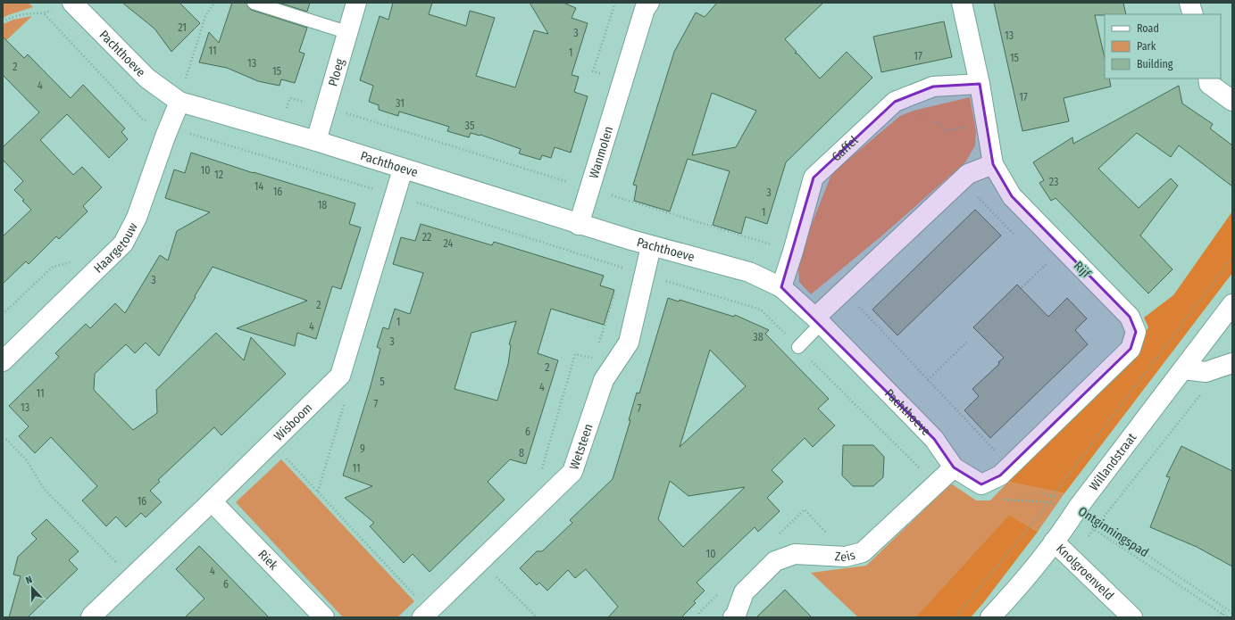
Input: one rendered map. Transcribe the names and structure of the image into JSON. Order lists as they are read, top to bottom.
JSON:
{
  "streets": {
    "street": [
      "Pachthoeve",
      "Ploeg",
      "Gaffel",
      "Wanmolen",
      "Haargetouw",
      "Rijf",
      "Wisboom",
      "Wetsteen",
      "Willandstraat",
      "Zeis",
      "Riek",
      "Knolgroenveld"
    ],
    "path": ["Ontginningspad"]
  },
  "crossings": [
    ["Pachthoeve", "Ploeg"],
    ["Pachthoeve", "Gaffel"],
    ["Pachthoeve", "Wanmolen"],
    ["Pachthoeve", "Haargetouw"],
    ["Pachthoeve", "Rijf"],
    ["Pachthoeve", "Wisboom"],
    ["Pachthoeve", "Wetsteen"],
    ["Pachthoeve", "Ontginningspad"],
    ["Pachthoeve", "Zeis"],
    ["Gaffel", "Rijf"],
    ["Rijf", "Ontginningspad"],
    ["Wisboom", "Riek"],
    ["Willandstraat", "Ontginningspad"],
    ["Willandstraat", "Knolgroenveld"]
  ],
  "house_numbers": [
    "21",
    "3",
    "13",
    "11",
    "1",
    "17",
    "15",
    "13",
    "2",
    "15",
    "4",
    "17",
    "31",
    "35",
    "10",
    "12",
    "23",
    "14",
    "16",
    "3",
    "18",
    "1",
    "22",
    "24",
    "3",
    "2",
    "1",
    "4",
    "38",
    "3",
    "2",
    "5",
    "4",
    "11",
    "7",
    "13",
    "7",
    "6",
    "9",
    "8",
    "11",
    "16",
    "10",
    "4",
    "6"
  ],
  "legend": ["Road", "Park", "Building"],
  "north": "top"
}
